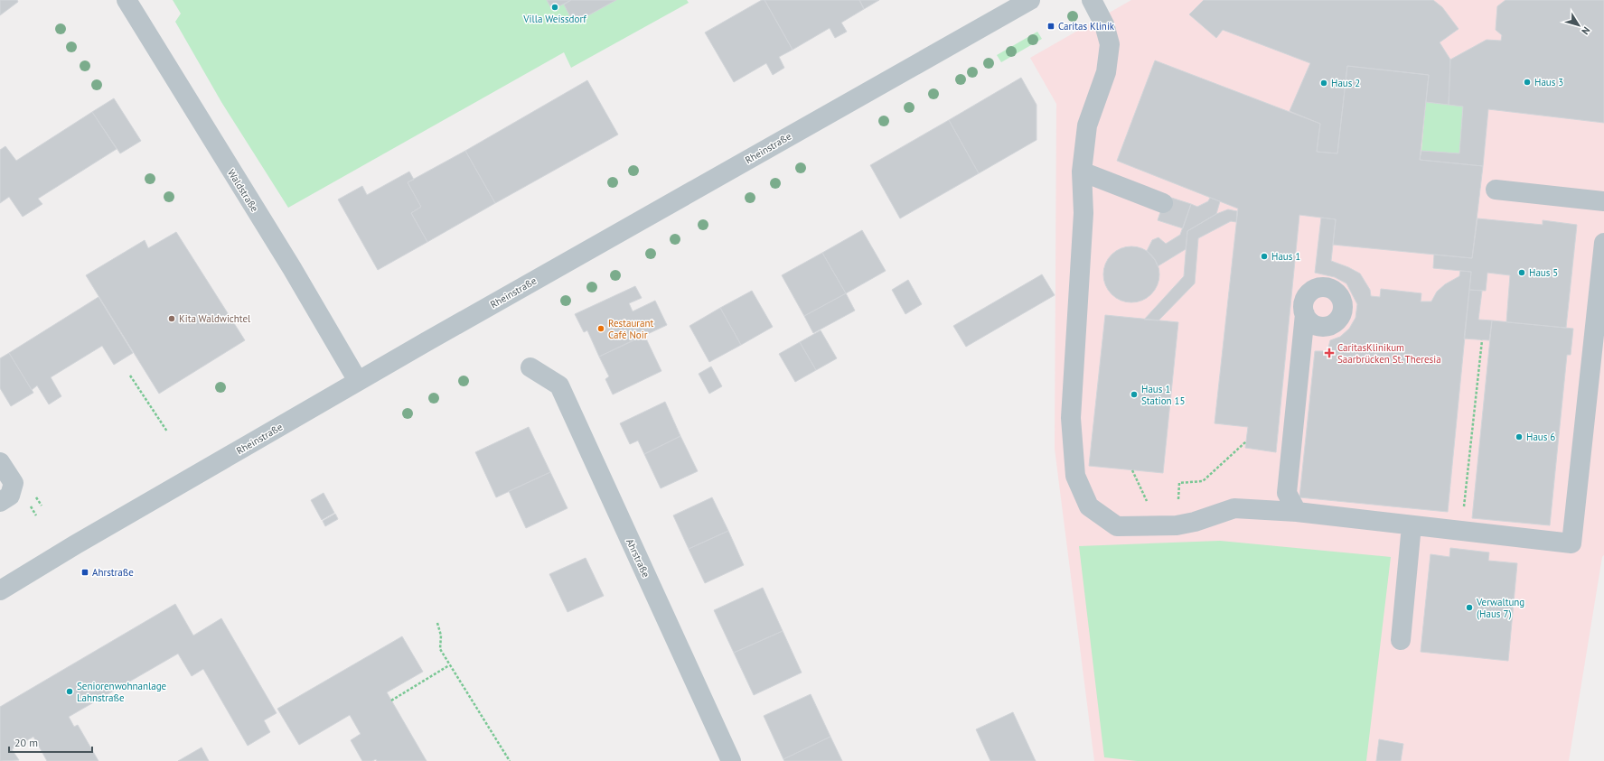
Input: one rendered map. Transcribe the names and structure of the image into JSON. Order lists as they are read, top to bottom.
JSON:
{
  "streets": {
    "street": ["Rheinstraße", "Waldstraße", "Ahrstraße"]
  },
  "crossings": [
    ["Rheinstraße", "Waldstraße"]
  ],
  "places": {
    "other": [
      "Villa Weissdorf",
      "Haus 3",
      "Haus 2",
      "Haus 1",
      "Haus 5",
      "Kita Waldwichtel",
      "Restaurant Café Noir",
      "Haus 1 Station 15",
      "Haus 6",
      "Verwaltung (Haus 7)",
      "Seniorenwohnanlage Lahnstraße"
    ],
    "transit": ["Caritas Klinik", "Ahrstraße"],
    "health": ["CaritasKlinikum Saarbrücken St. Theresia"]
  },
  "scale_bar": "20 m",
  "north": "bottom right"
}
